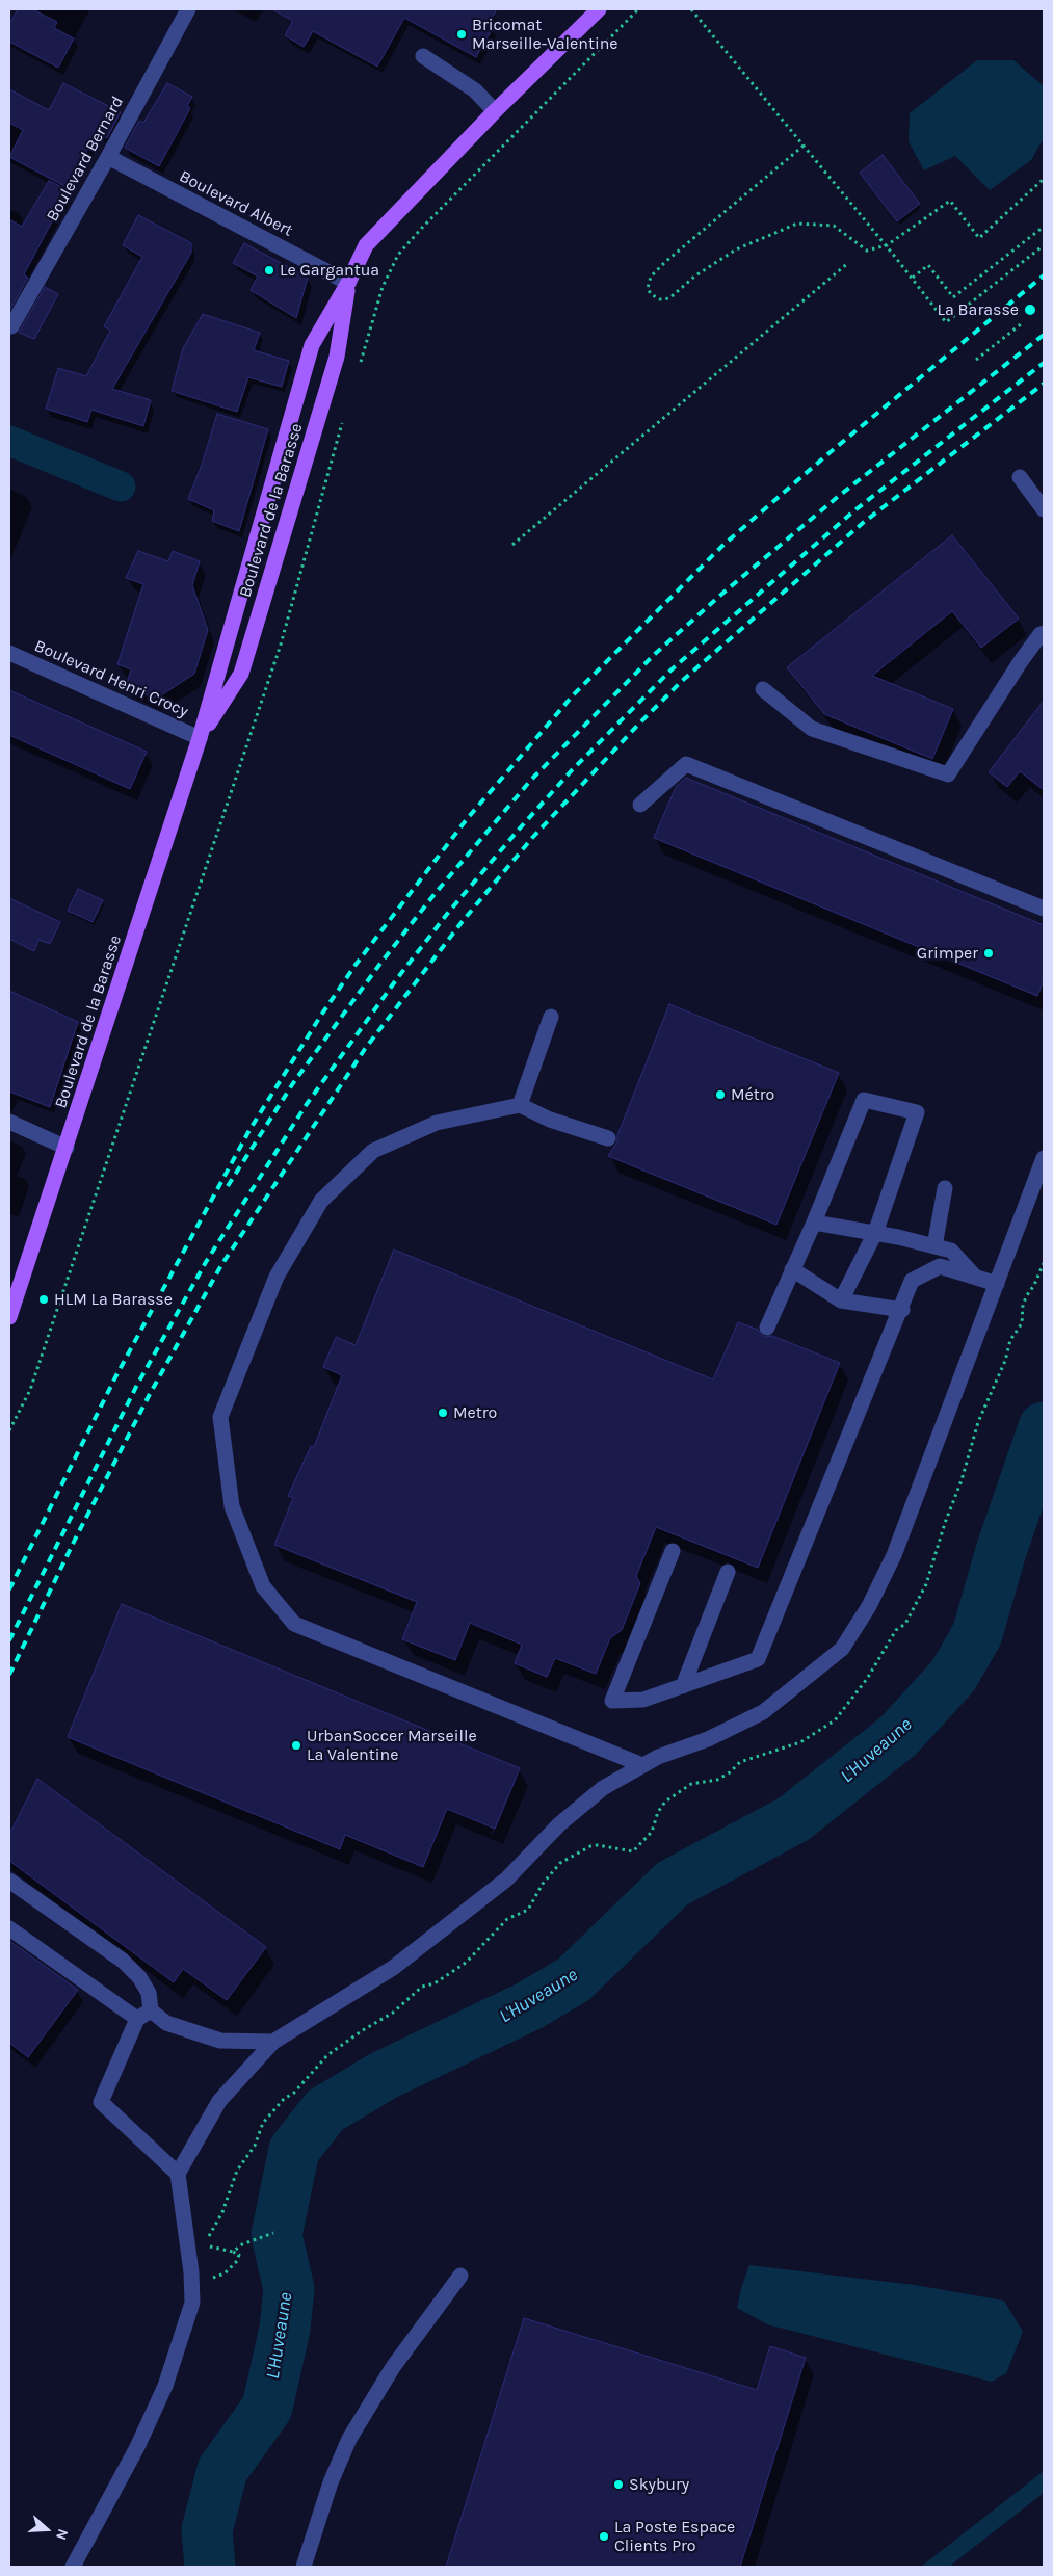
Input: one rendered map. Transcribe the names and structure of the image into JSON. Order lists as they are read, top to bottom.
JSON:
{
  "streets": {
    "main road": ["Boulevard de la Barasse"],
    "street": ["Boulevard Bernard", "Boulevard Albert", "Boulevard Henri Crocy"]
  },
  "crossings": [
    ["Boulevard Bernard", "Boulevard Albert"],
    ["Boulevard Albert", "Boulevard de la Barasse"],
    ["Boulevard de la Barasse", "Boulevard Henri Crocy"]
  ],
  "water": ["L'Huveaune"],
  "places": [
    "Bricomat Marseille-Valentine",
    "Le Gargantua",
    "La Barasse",
    "Grimper",
    "Métro",
    "HLM La Barasse",
    "Metro",
    "UrbanSoccer Marseille La Valentine",
    "Skybury",
    "La Poste Espace Clients Pro"
  ],
  "north": "right"
}
